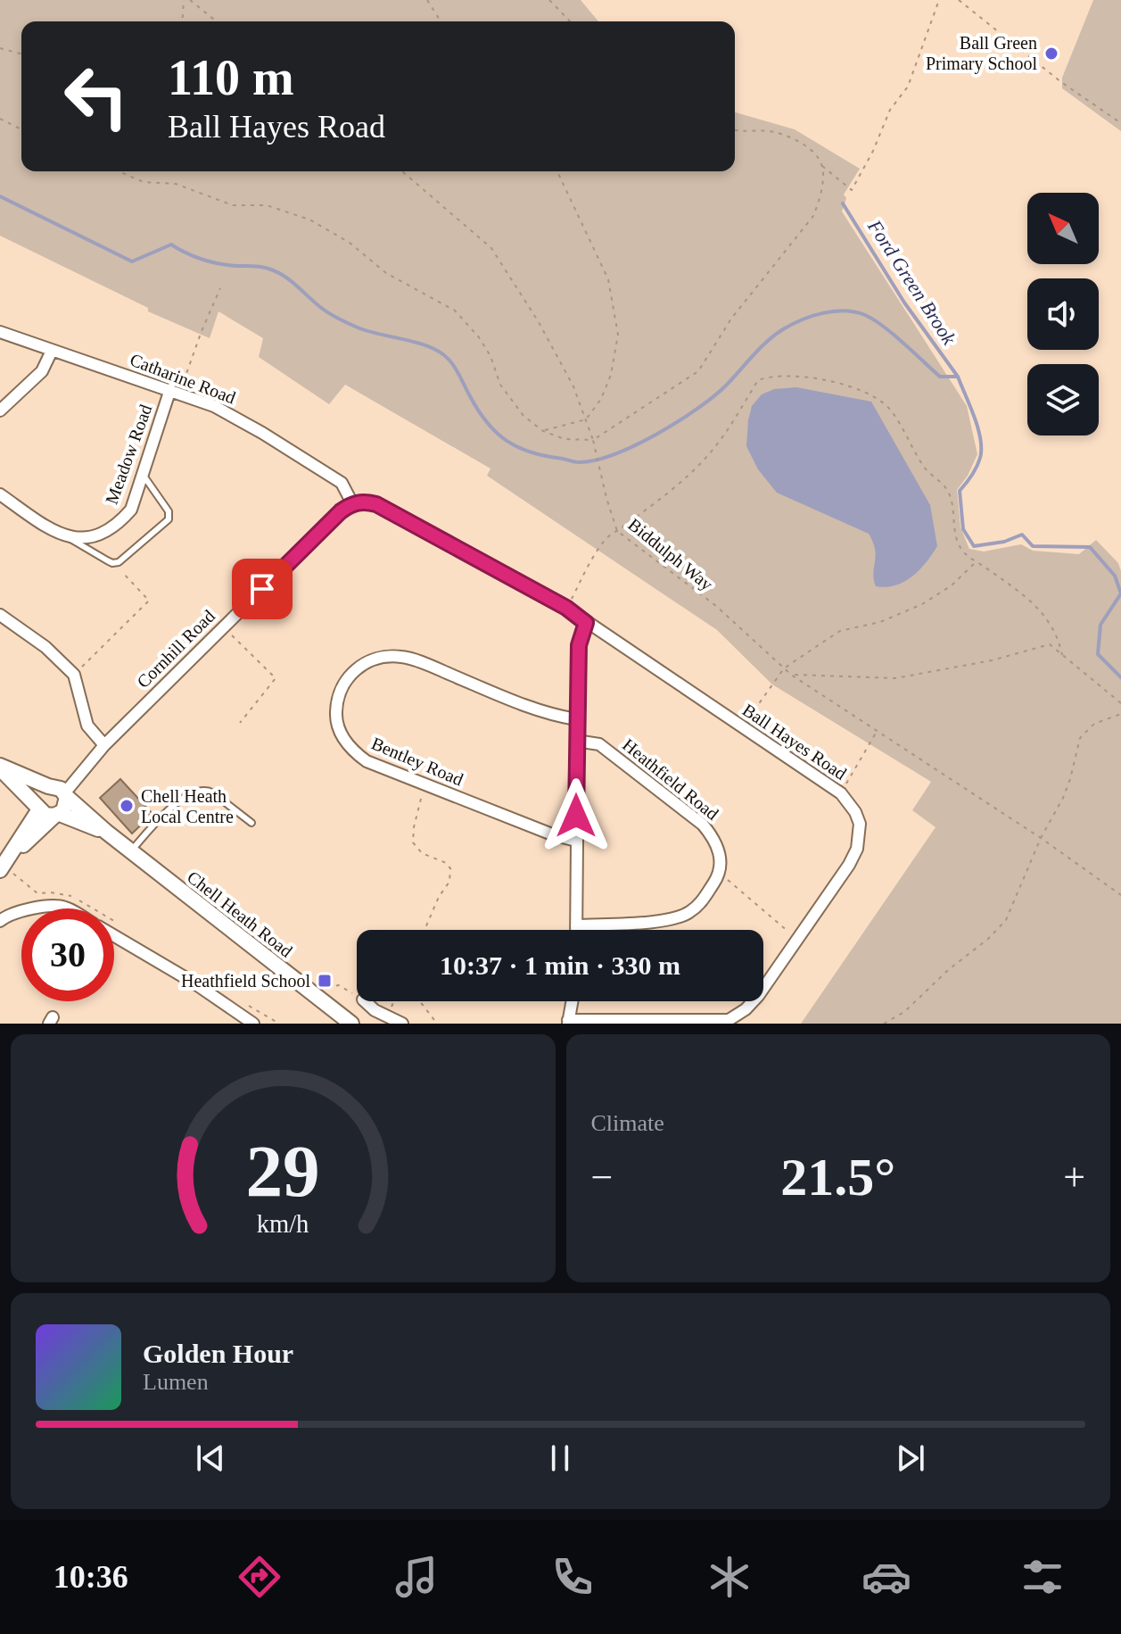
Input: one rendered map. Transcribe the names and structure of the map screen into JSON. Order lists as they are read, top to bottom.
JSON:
{
  "streets": {
    "street": [
      "Catharine Road",
      "Meadow Road",
      "Cornhill Road",
      "Ball Hayes Road",
      "Bentley Road",
      "Heathfield Road",
      "Chell Heath Road"
    ],
    "path": ["Biddulph Way"]
  },
  "crossings": [
    ["Catharine Road", "Meadow Road"],
    ["Catharine Road", "Cornhill Road"],
    ["Catharine Road", "Ball Hayes Road"],
    ["Cornhill Road", "Ball Hayes Road"],
    ["Cornhill Road", "Chell Heath Road"]
  ],
  "water": ["Ford Green Brook"],
  "places": {
    "other": ["Ball Green Primary School", "Chell Heath Local Centre"],
    "transit": ["Heathfield School"]
  },
  "north": "top left",
  "page": {
    "turn": ["110 m", "Ball Hayes Road"],
    "limit": "30",
    "trip": "10:37 · 1 min · 330 m",
    "tile": "Climate",
    "heat": ["−", "21.5°", "+"],
    "song": ["Golden Hour", "Lumen"],
    "tabs": "10:36",
    "gauge": ["29", "km/h"]
  }
}
